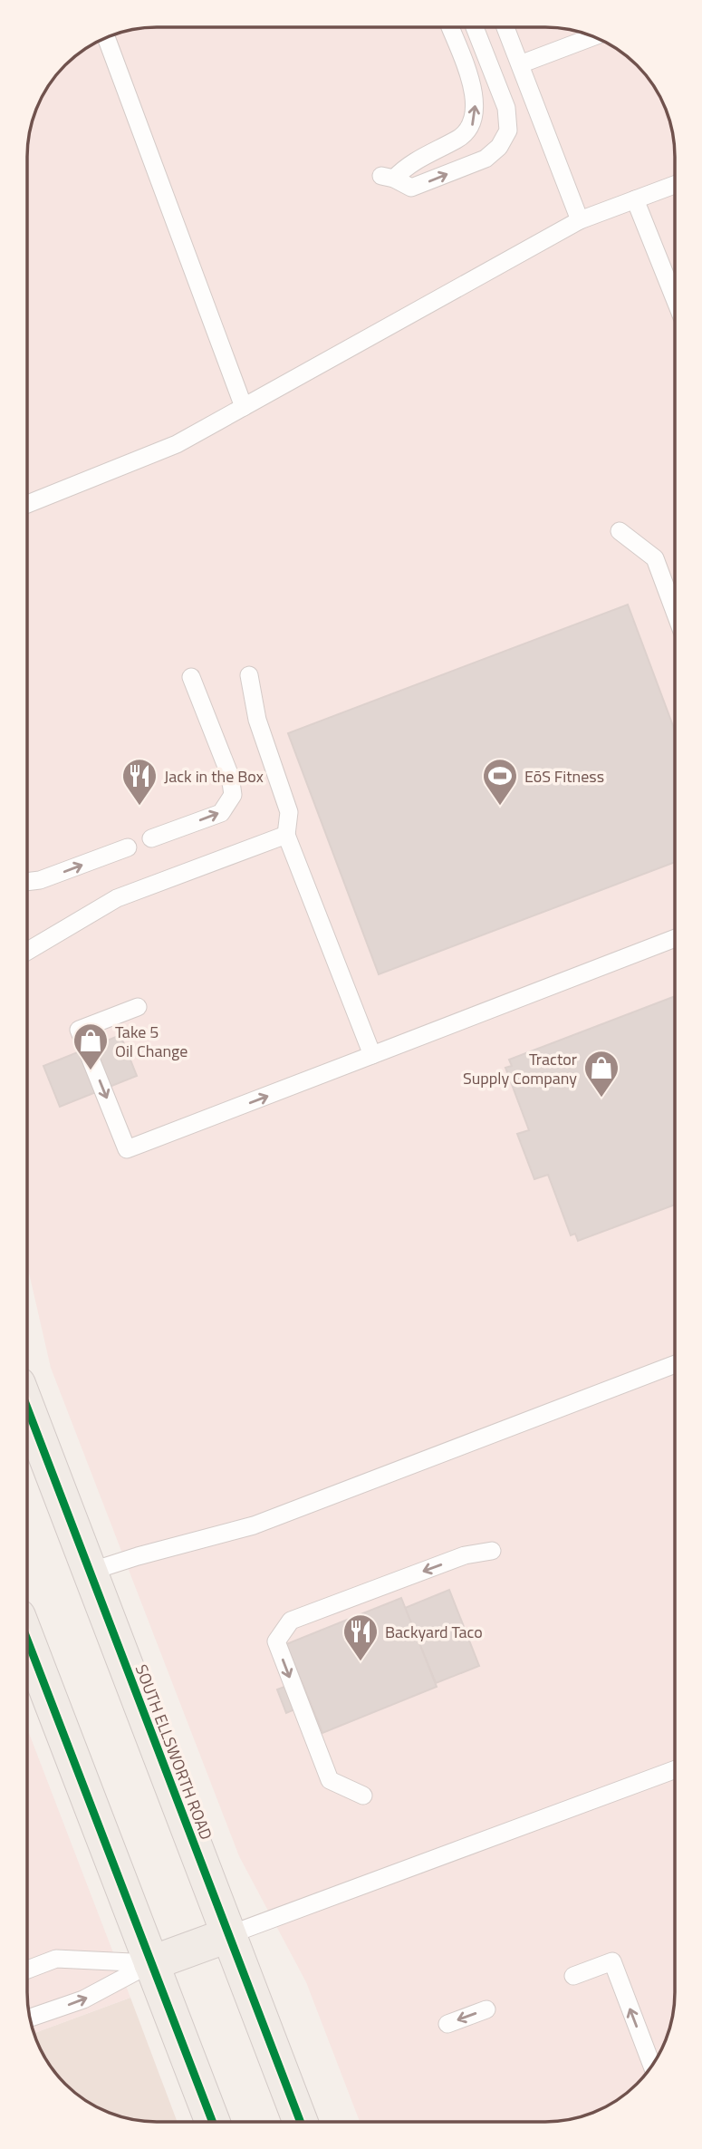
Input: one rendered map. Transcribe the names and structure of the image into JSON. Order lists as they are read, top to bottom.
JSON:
{
  "streets": {
    "main road": ["SOUTH ELLSWORTH ROAD"]
  },
  "places": {
    "restaurant": ["Jack in the Box", "Backyard Taco"],
    "sports": ["EōS Fitness"],
    "shop": ["Take 5 Oil Change", "Tractor Supply Company"]
  }
}
